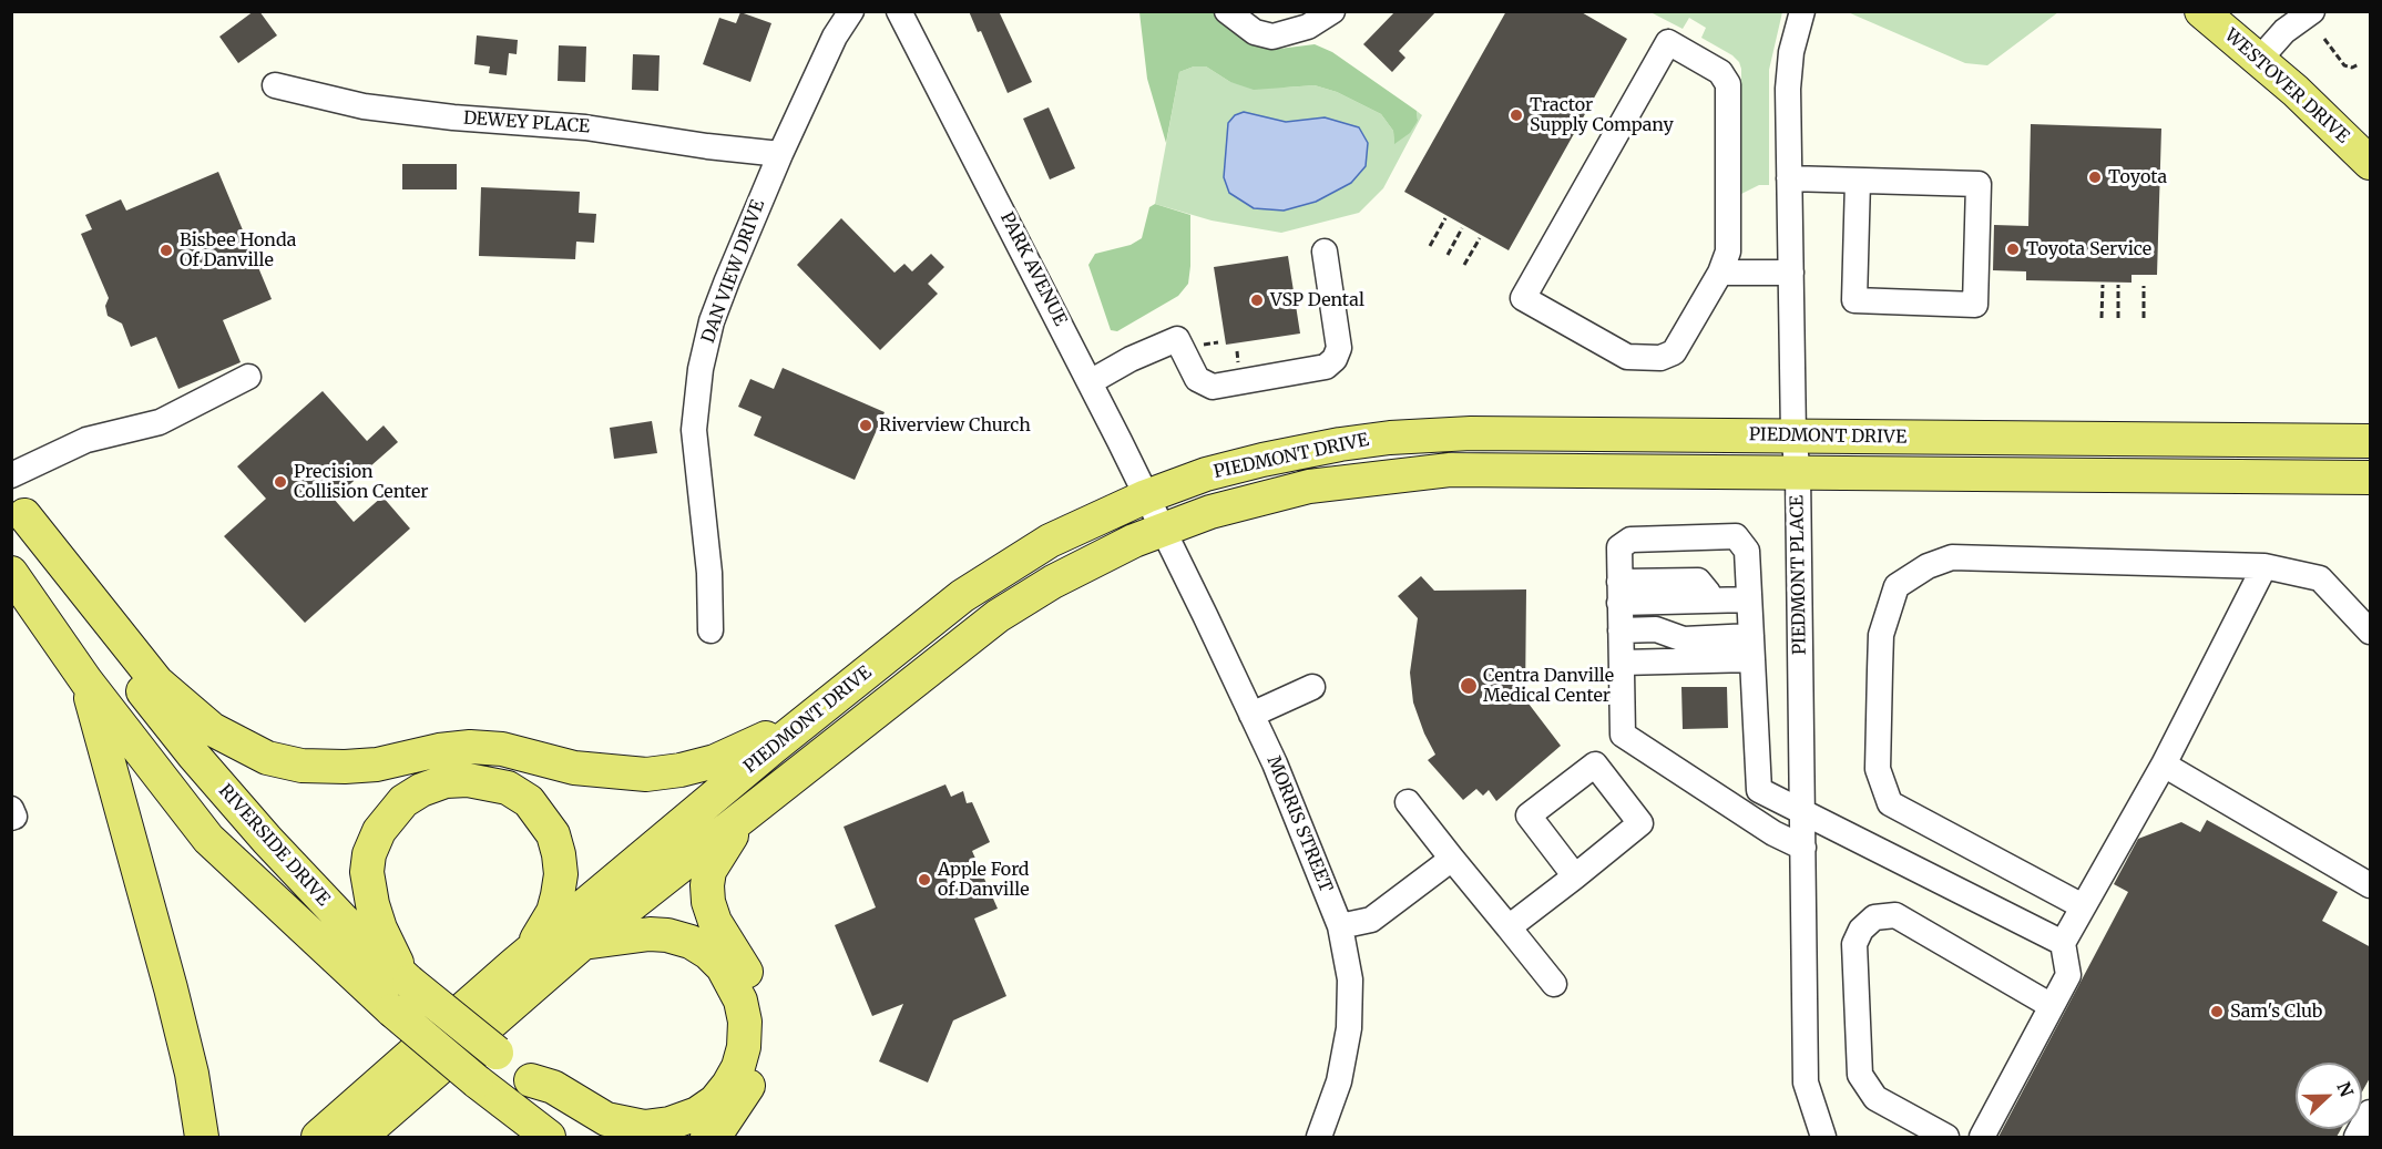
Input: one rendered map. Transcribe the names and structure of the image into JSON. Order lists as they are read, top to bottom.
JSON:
{
  "streets": {
    "main road": ["WESTOVER DRIVE", "PIEDMONT DRIVE", "RIVERSIDE DRIVE"],
    "street": [
      "DEWEY PLACE",
      "PARK AVENUE",
      "DAN VIEW DRIVE",
      "PIEDMONT PLACE",
      "MORRIS STREET"
    ]
  },
  "crossings": [
    ["DEWEY PLACE", "DAN VIEW DRIVE"],
    ["PARK AVENUE", "PIEDMONT DRIVE"],
    ["PARK AVENUE", "MORRIS STREET"],
    ["PIEDMONT DRIVE", "PIEDMONT PLACE"],
    ["PIEDMONT DRIVE", "MORRIS STREET"]
  ],
  "places": [
    "Tractor Supply Company",
    "Toyota",
    "Toyota Service",
    "Bisbee Honda Of Danville",
    "VSP Dental",
    "Riverview Church",
    "Precision Collision Center",
    "Centra Danville Medical Center",
    "Apple Ford of Danville",
    "Sam's Club"
  ],
  "north": "right"
}
